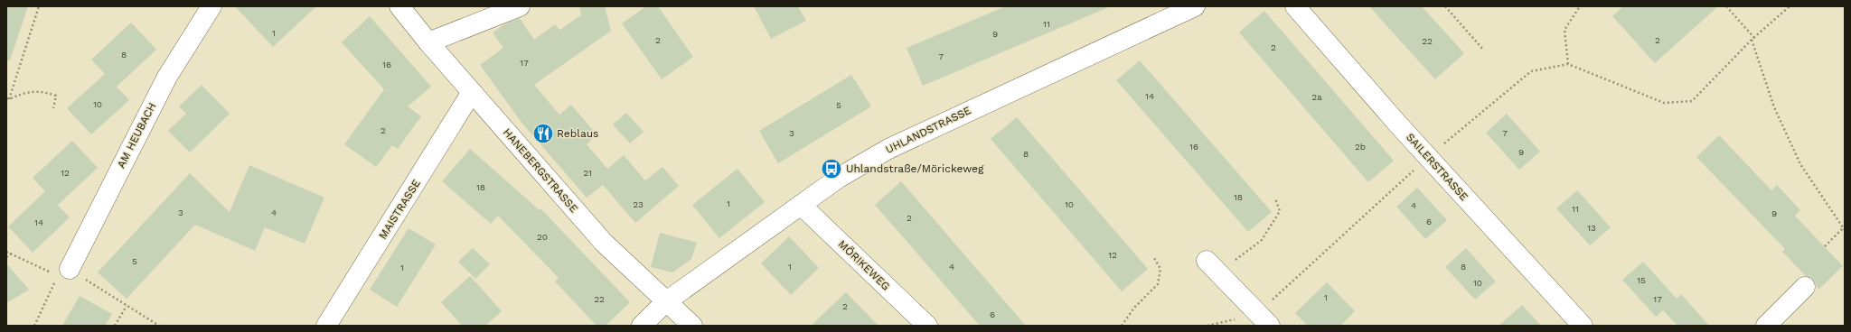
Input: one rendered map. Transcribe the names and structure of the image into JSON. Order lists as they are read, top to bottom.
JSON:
{
  "streets": {
    "street": [
      "UHLANDSTRASSE",
      "AM HEUBACH",
      "SAILERSTRASSE",
      "HANEBERGSTRASSE",
      "MAISTRASSE",
      "MÖRIKEWEG"
    ]
  },
  "crossings": [
    ["UHLANDSTRASSE", "HANEBERGSTRASSE"],
    ["UHLANDSTRASSE", "MÖRIKEWEG"],
    ["HANEBERGSTRASSE", "MAISTRASSE"]
  ],
  "places": {
    "restaurant": ["Reblaus"],
    "bus stop": ["Uhlandstraße/Mörickeweg"]
  },
  "house_numbers": [
    "11",
    "1",
    "9",
    "2",
    "2",
    "22",
    "2",
    "8",
    "7",
    "17",
    "16",
    "14",
    "2a",
    "10",
    "5",
    "2",
    "3",
    "7",
    "16",
    "2b",
    "9",
    "8",
    "12",
    "21",
    "18",
    "18",
    "1",
    "23",
    "10",
    "4",
    "11",
    "3",
    "4",
    "9",
    "2",
    "6",
    "14",
    "13",
    "20",
    "12",
    "5",
    "1",
    "4",
    "8",
    "1",
    "15",
    "10",
    "1",
    "22",
    "17",
    "2",
    "6"
  ]
}
